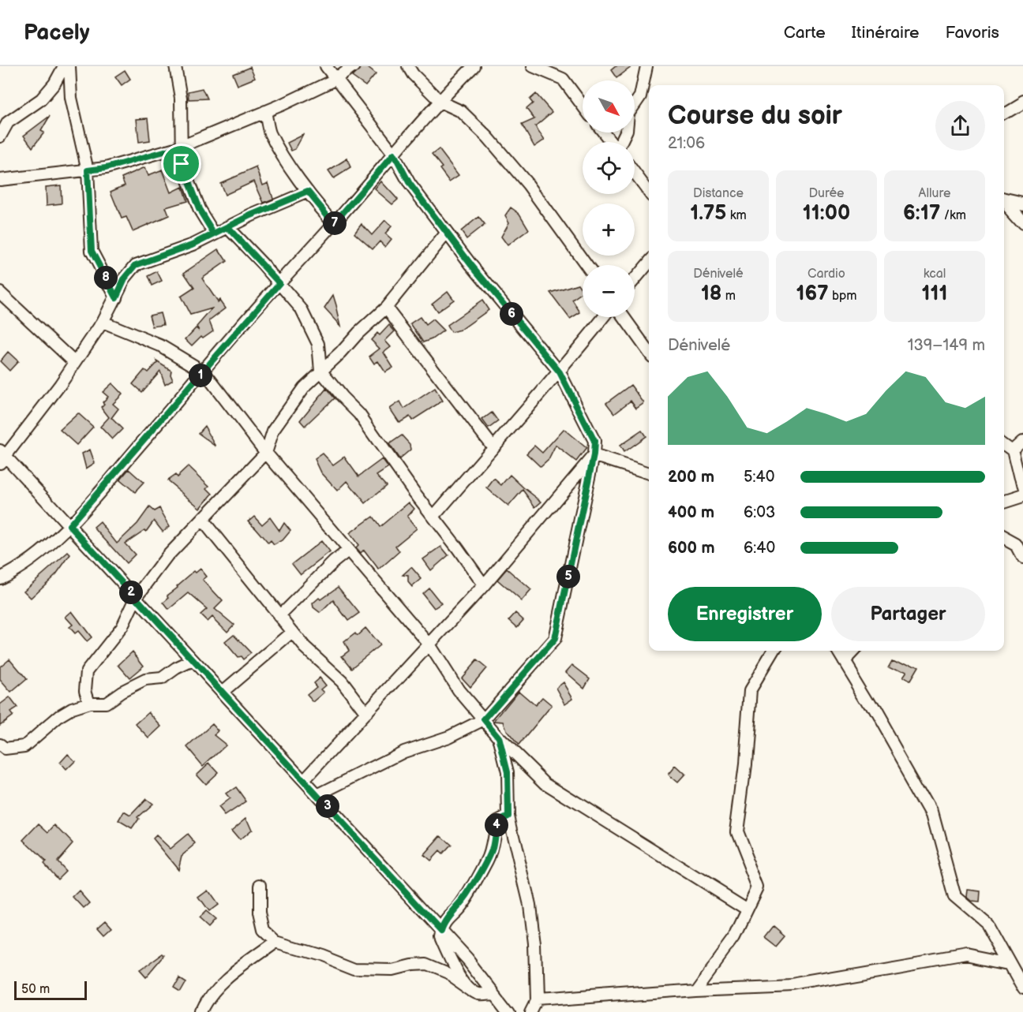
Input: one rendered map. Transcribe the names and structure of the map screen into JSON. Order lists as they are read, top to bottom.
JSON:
{
  "scale_bar": "50 m",
  "north": "bottom right",
  "page": {
    "header": "Pacely",
    "nav": ["Carte", "Itinéraire", "Favoris"],
    "map_buttons": ["+", "−"],
    "heading": ["Course du soir", "21:06"],
    "stats": [
      ["Distance", "1.75 km"],
      ["Durée", "11:00"],
      ["Allure", "6:17 /km"],
      ["Dénivelé", "18 m"],
      ["Cardio", "167 bpm"],
      ["kcal", "111"]
    ],
    "pins": [
      "7",
      "8",
      "6",
      "1",
      "5",
      "2",
      "3",
      "4"
    ],
    "chart": ["Dénivelé", "139–149 m"],
    "list": [
      {
        "name": "200 m",
        "note": "5:40"
      },
      {
        "name": "400 m",
        "note": "6:03"
      },
      {
        "name": "600 m",
        "note": "6:40"
      }
    ],
    "buttons": ["Enregistrer", "Partager"],
    "scale": "50 m"
  }
}
